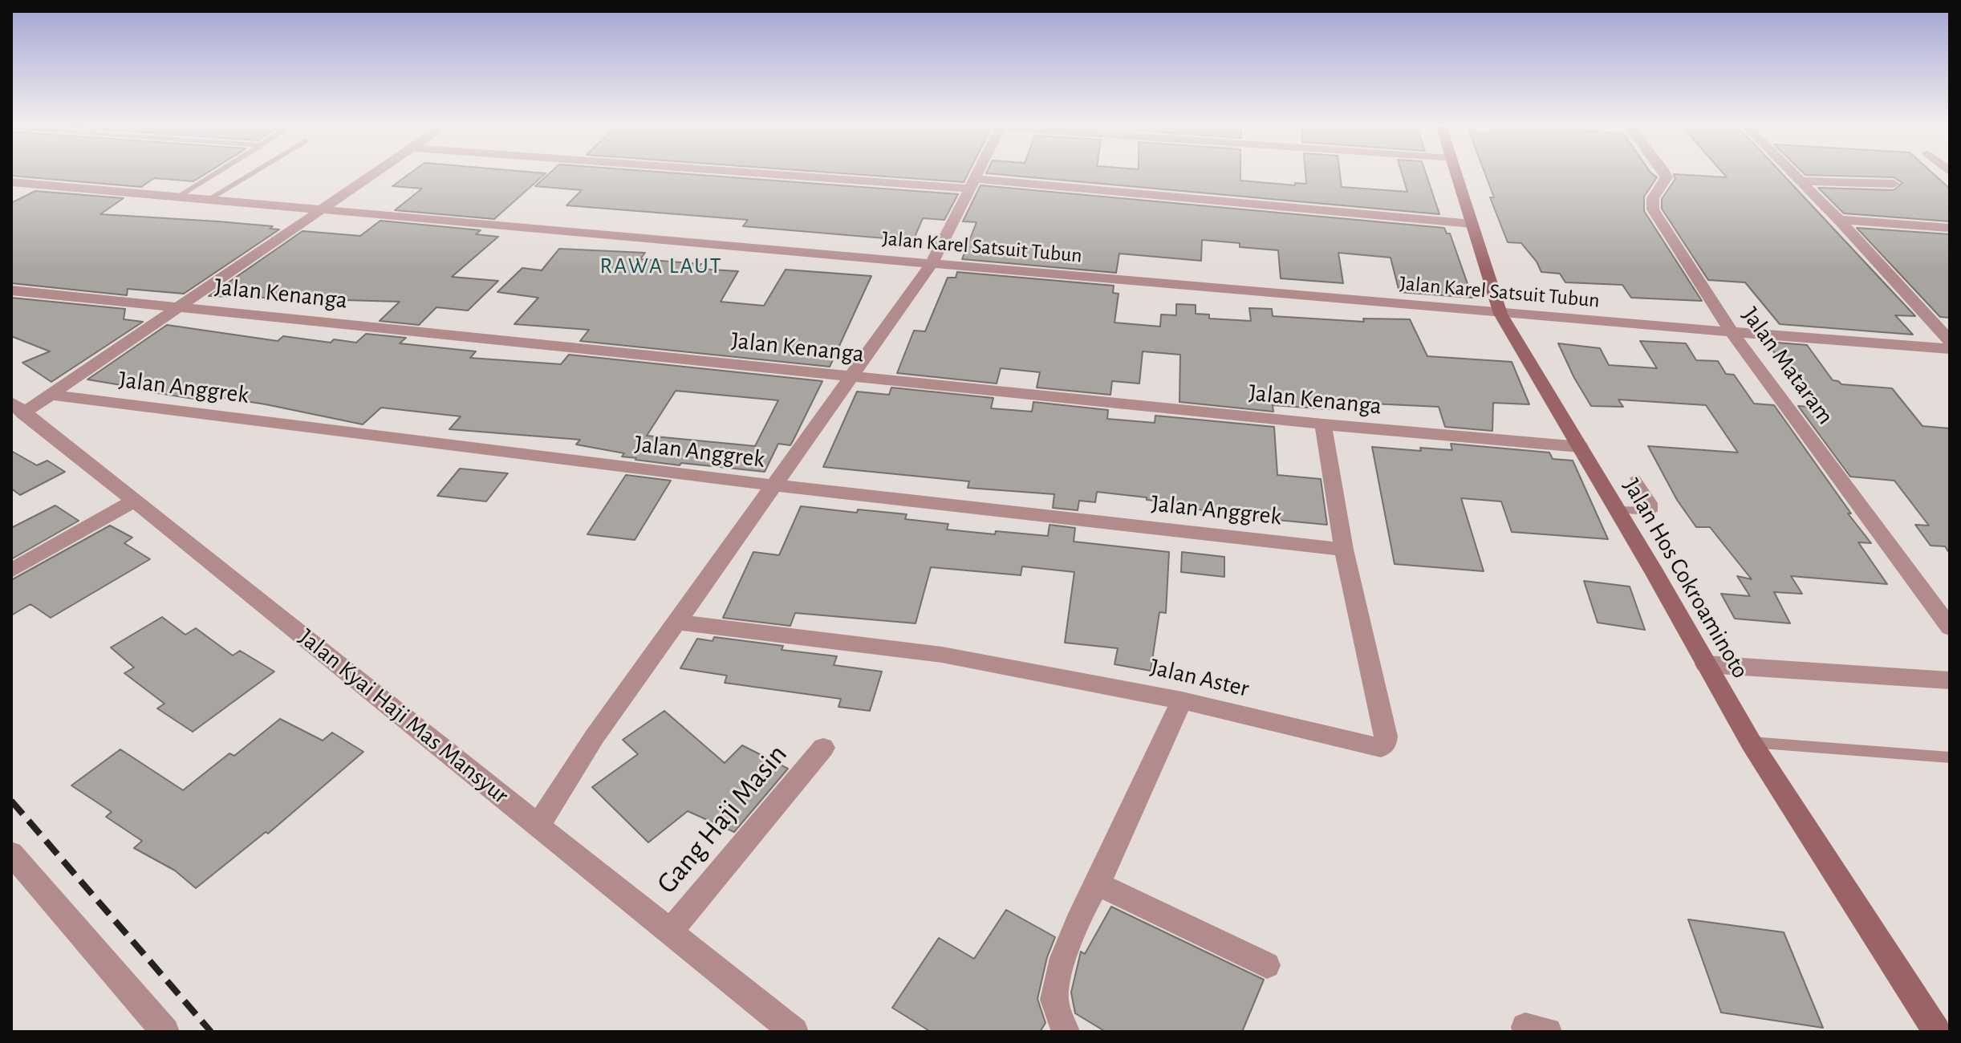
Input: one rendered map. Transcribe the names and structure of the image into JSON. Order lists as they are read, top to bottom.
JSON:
{
  "streets": {
    "street": [
      "Jalan Karel Satsuit Tubun",
      "Jalan Kenanga",
      "Jalan Mataram",
      "Jalan Anggrek",
      "Jalan Hos Cokroaminoto",
      "Jalan Aster",
      "Jalan Kyai Haji Mas Mansyur",
      "Gang Haji Masin"
    ]
  },
  "crossings": [
    ["Jalan Karel Satsuit Tubun", "Jalan Mataram"],
    ["Jalan Karel Satsuit Tubun", "Jalan Hos Cokroaminoto"],
    ["Jalan Kenanga", "Jalan Hos Cokroaminoto"],
    ["Jalan Kenanga", "Jalan Aster"],
    ["Jalan Anggrek", "Jalan Aster"],
    ["Jalan Kyai Haji Mas Mansyur", "Gang Haji Masin"]
  ],
  "districts": ["RAWA LAUT"]
}
